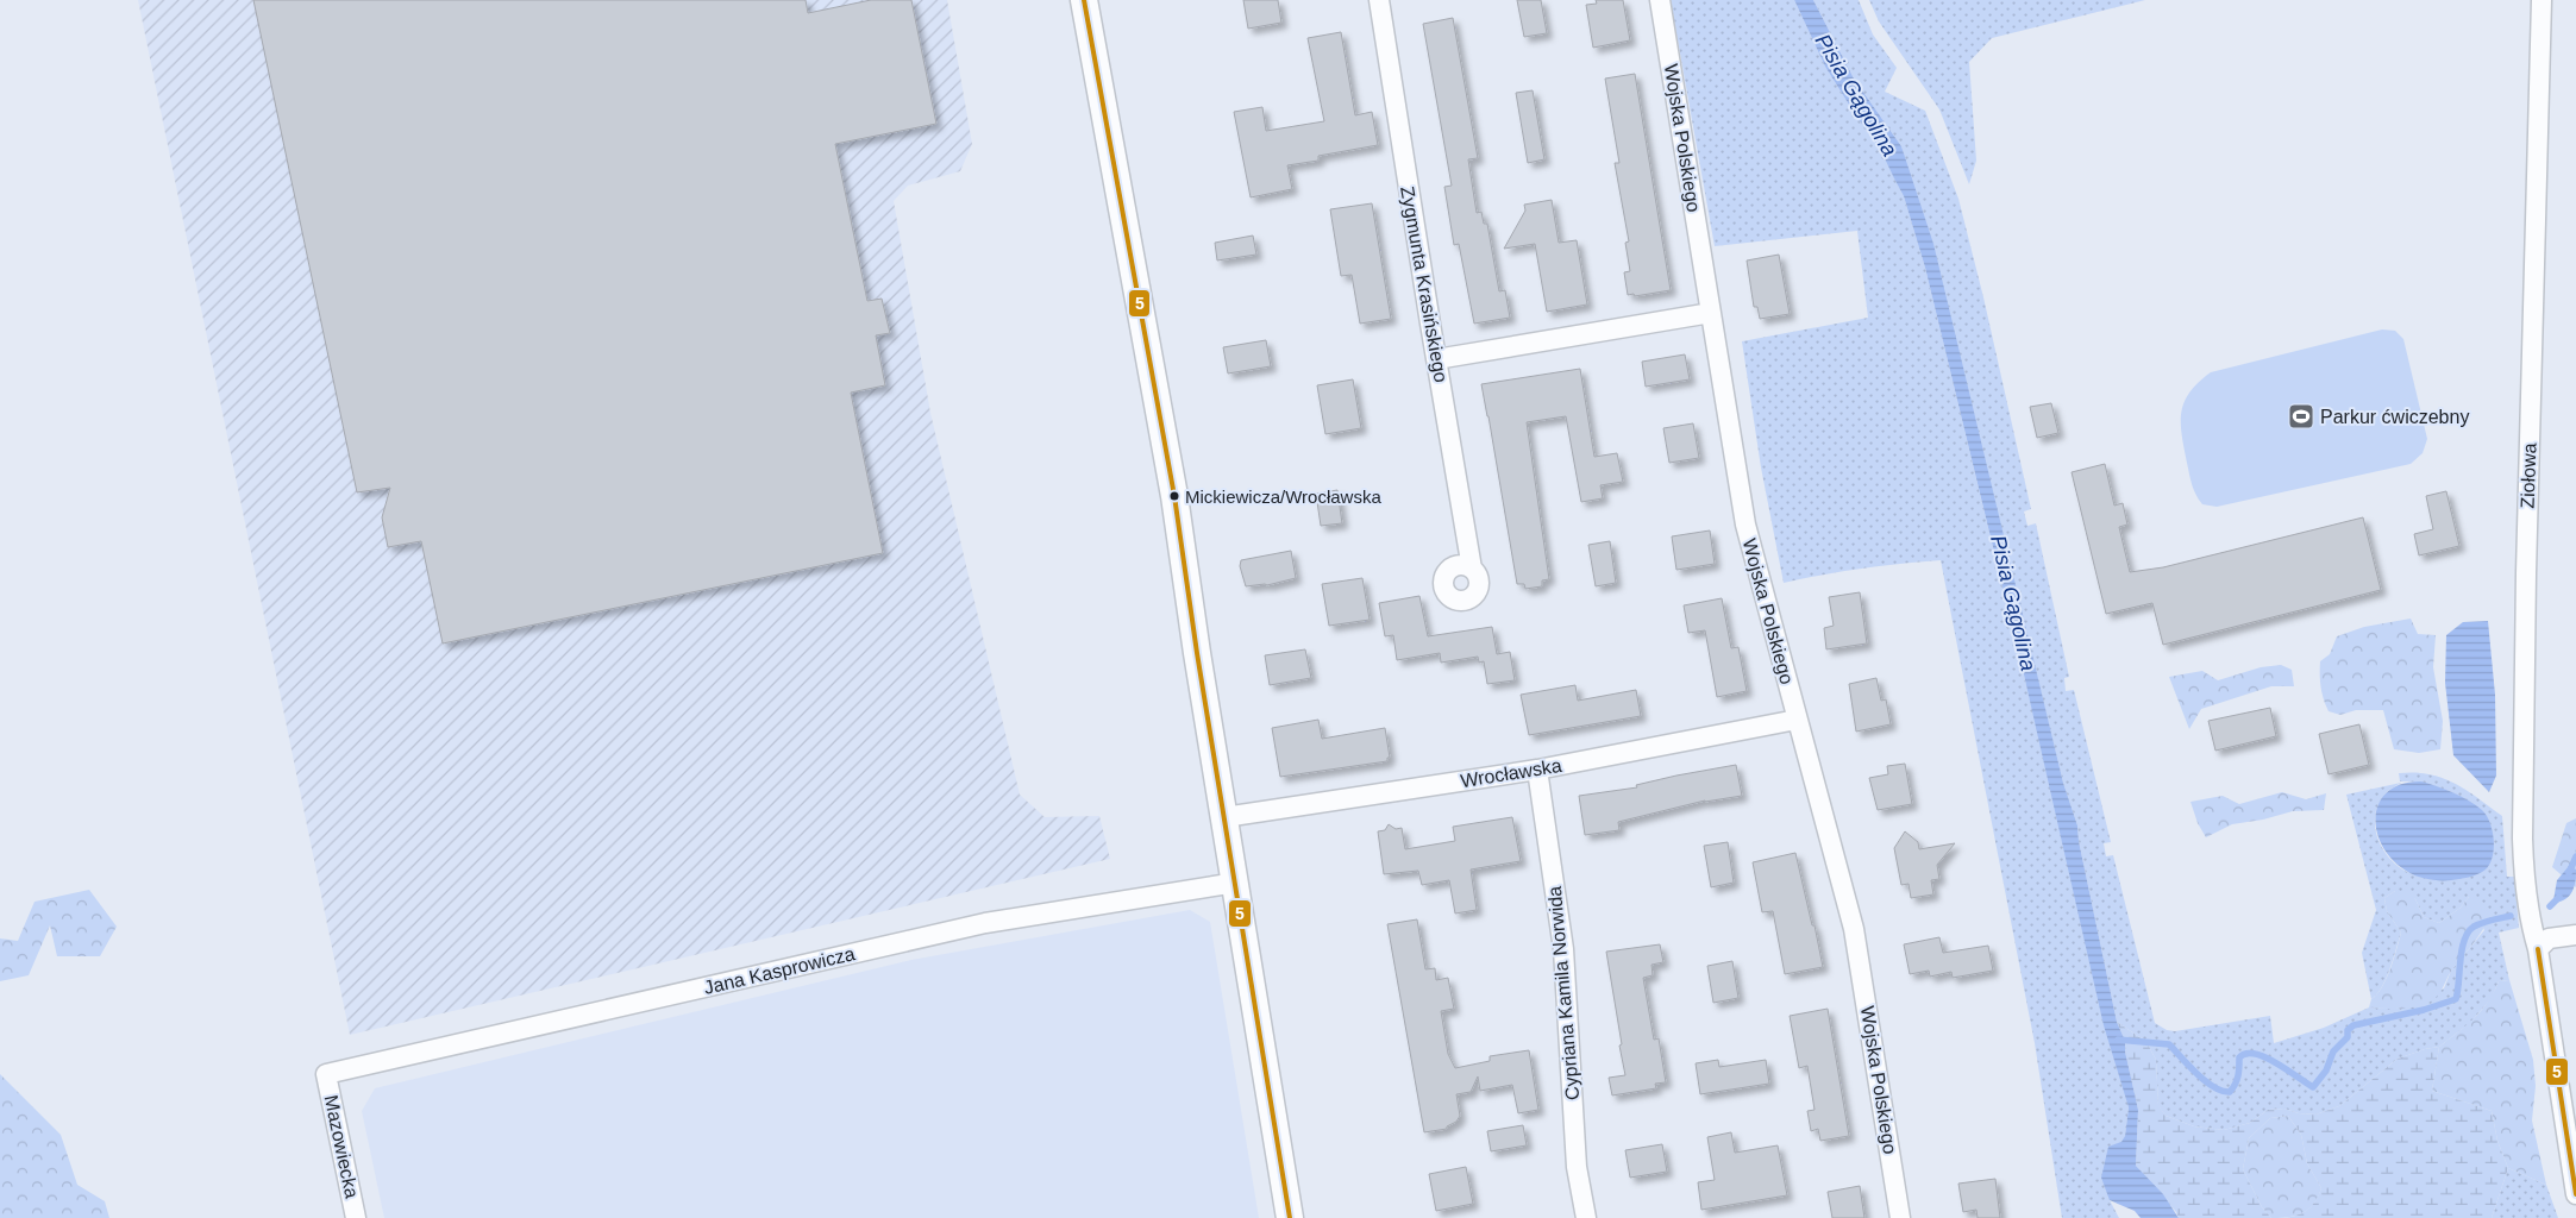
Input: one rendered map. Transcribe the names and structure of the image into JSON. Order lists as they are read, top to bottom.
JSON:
{
  "streets": {
    "street": [
      "Wojska Polskiego",
      "Zygmunta Krasińskiego",
      "Ziołowa",
      "Wrocławska",
      "Jana Kasprowicza",
      "Cypriana Kamila Norwida",
      "Mazowiecka"
    ]
  },
  "crossings": [
    ["Wojska Polskiego", "Wrocławska"],
    ["Wrocławska", "Cypriana Kamila Norwida"],
    ["Jana Kasprowicza", "Mazowiecka"]
  ],
  "water": ["Pisia Gągolina"],
  "places": {
    "sports": ["Parkur ćwiczebny"],
    "other": ["Mickiewicza/Wrocławska"]
  },
  "lines": ["transit line 5"]
}
